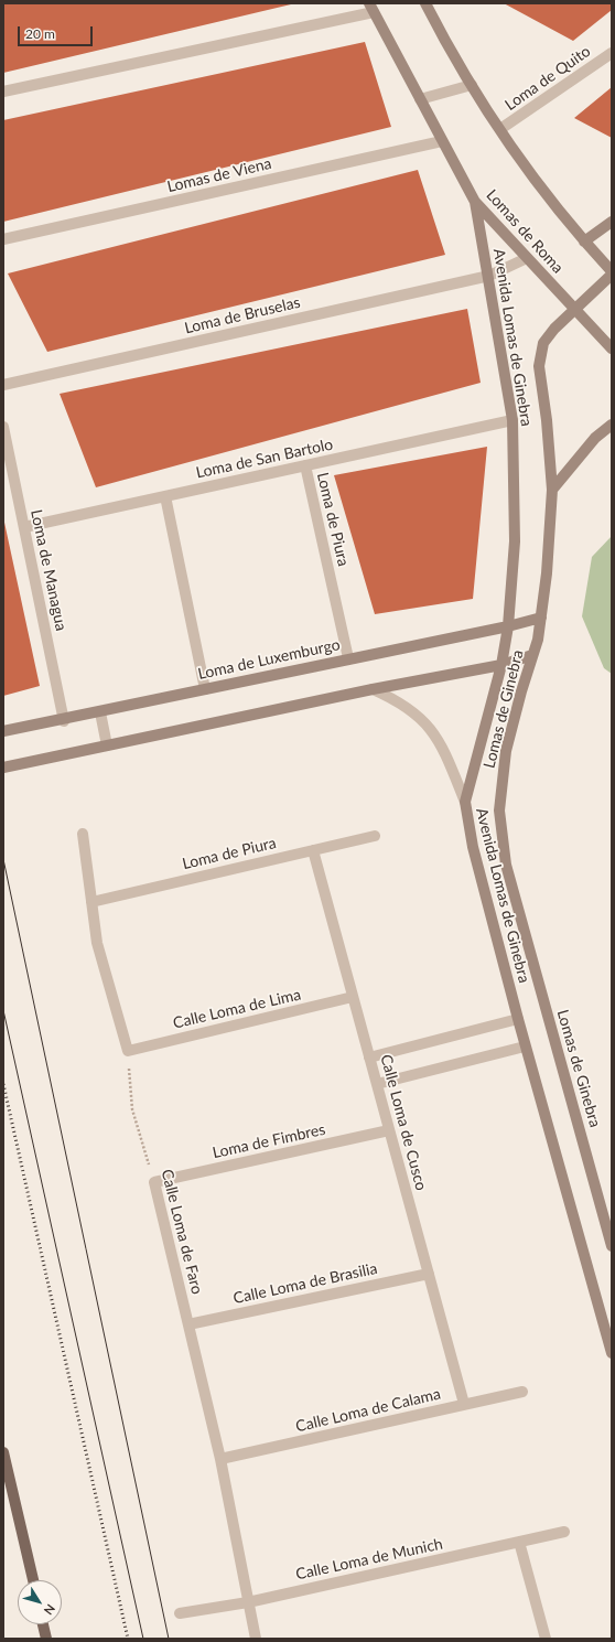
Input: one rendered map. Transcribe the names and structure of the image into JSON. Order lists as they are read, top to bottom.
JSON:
{
  "streets": {
    "street": [
      "Loma de Quito",
      "Lomas de Viena",
      "Lomas de Roma",
      "Loma de Bruselas",
      "Avenida Lomas de Ginebra",
      "Loma de San Bartolo",
      "Loma de Piura",
      "Loma de Managua",
      "Loma de Luxemburgo",
      "Lomas de Ginebra",
      "Calle Loma de Lima",
      "Calle Loma de Cusco",
      "Loma de Fimbres",
      "Calle Loma de Faro",
      "Calle Loma de Brasilia",
      "Calle Loma de Calama",
      "Calle Loma de Munich"
    ]
  },
  "crossings": [
    ["Lomas de Viena", "Lomas de Roma"],
    ["Lomas de Roma", "Loma de Bruselas"],
    ["Lomas de Roma", "Avenida Lomas de Ginebra"],
    ["Lomas de Roma", "Lomas de Ginebra"],
    ["Loma de Bruselas", "Avenida Lomas de Ginebra"],
    ["Avenida Lomas de Ginebra", "Loma de San Bartolo"],
    ["Avenida Lomas de Ginebra", "Loma de Luxemburgo"],
    ["Loma de San Bartolo", "Loma de Piura"],
    ["Loma de San Bartolo", "Loma de Managua"],
    ["Loma de Piura", "Loma de Luxemburgo"],
    ["Loma de Piura", "Calle Loma de Cusco"],
    ["Loma de Managua", "Loma de Luxemburgo"],
    ["Loma de Luxemburgo", "Lomas de Ginebra"],
    ["Calle Loma de Lima", "Calle Loma de Cusco"],
    ["Calle Loma de Lima", "Calle Loma de Faro"],
    ["Calle Loma de Cusco", "Loma de Fimbres"],
    ["Calle Loma de Cusco", "Calle Loma de Brasilia"],
    ["Calle Loma de Cusco", "Calle Loma de Calama"],
    ["Loma de Fimbres", "Calle Loma de Faro"],
    ["Calle Loma de Faro", "Calle Loma de Brasilia"],
    ["Calle Loma de Faro", "Calle Loma de Calama"],
    ["Calle Loma de Faro", "Calle Loma de Munich"]
  ],
  "scale_bar": "20 m",
  "north": "bottom right"
}
